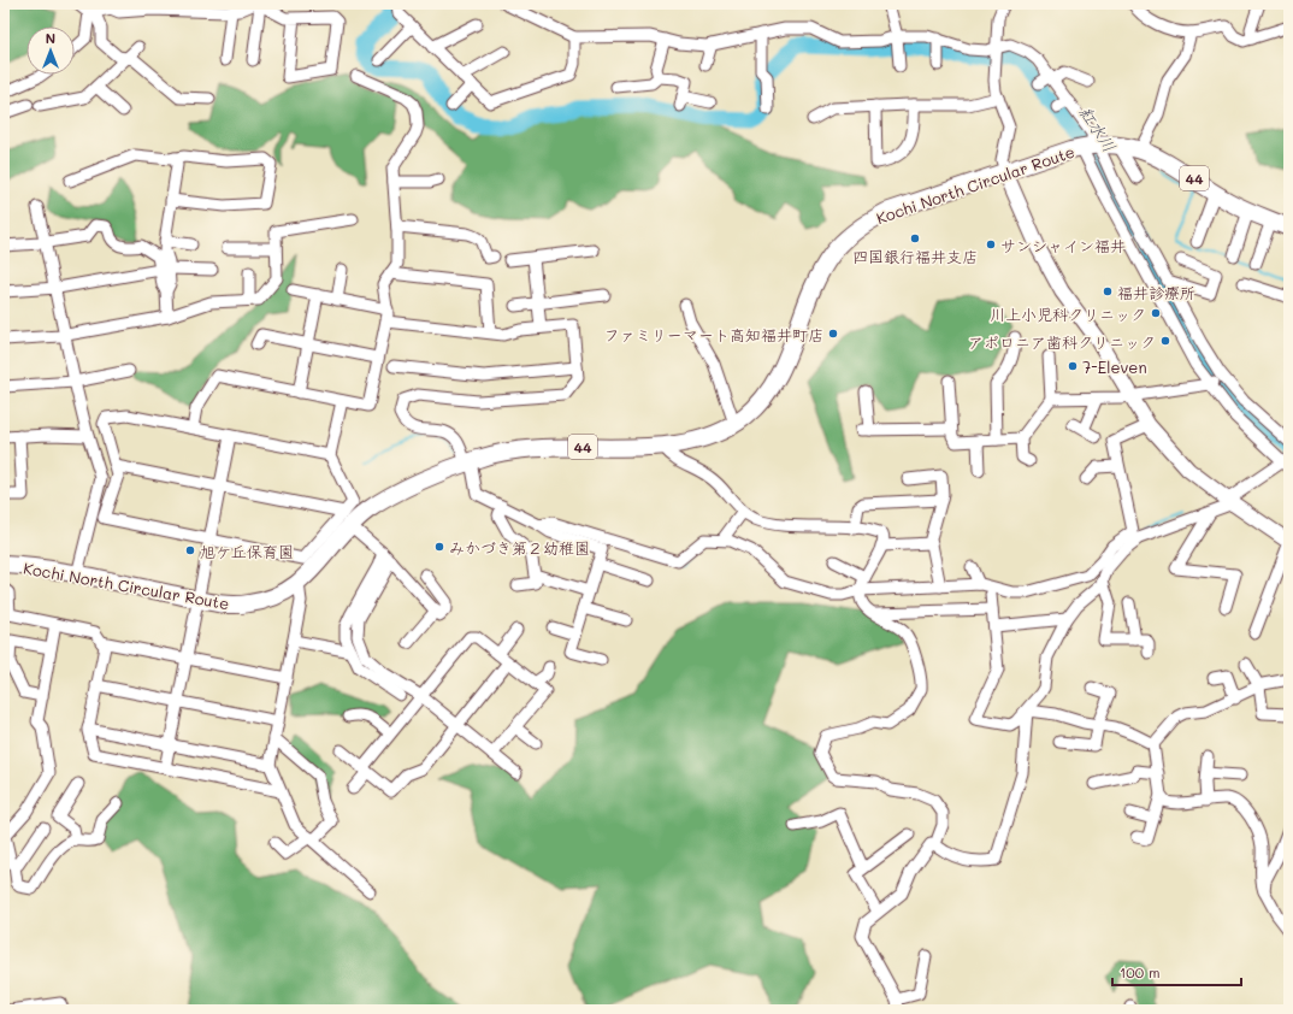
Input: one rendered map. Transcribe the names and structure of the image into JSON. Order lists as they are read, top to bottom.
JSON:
{
  "streets": {
    "main road": ["44", "Kochi North Circular Route"]
  },
  "water": ["紅水川"],
  "places": [
    "四国銀行福井支店",
    "サンシャイン福井",
    "福井診療所",
    "川上小児科クリニック",
    "ファミリーマート高知福井町店",
    "アポロニア歯科クリニック",
    "7-Eleven",
    "みかづき第２幼稚園",
    "旭ケ丘保育園"
  ],
  "scale_bar": "100 m",
  "north": "top"
}
